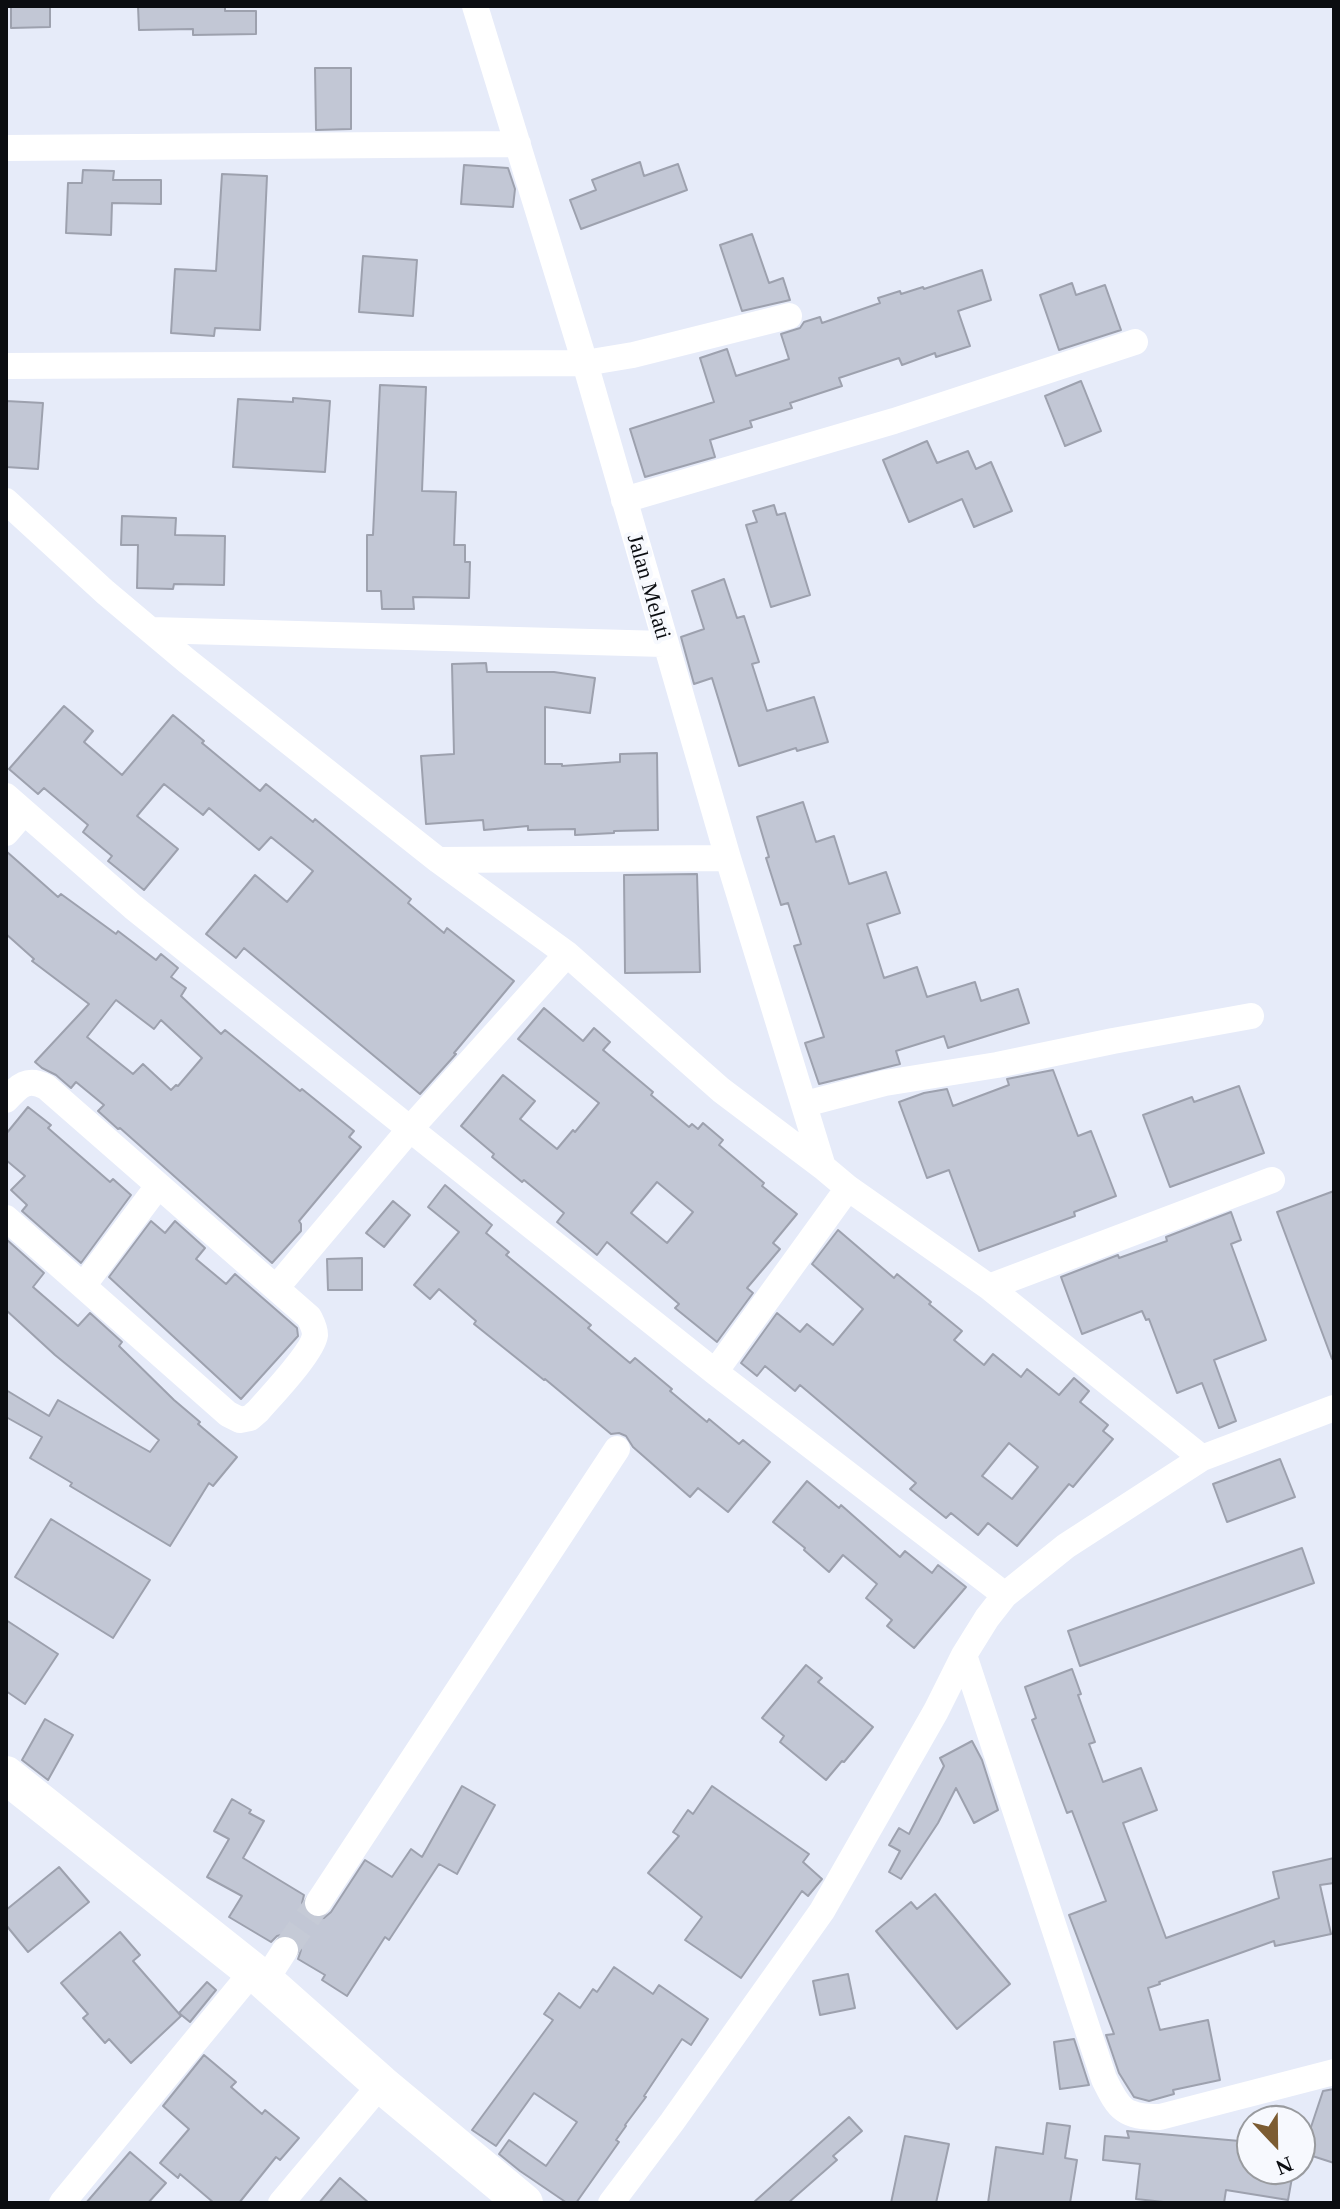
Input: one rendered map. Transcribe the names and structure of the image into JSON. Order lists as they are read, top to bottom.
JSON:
{
  "streets": {
    "street": ["Jalan Melati"]
  },
  "north": "bottom"
}
